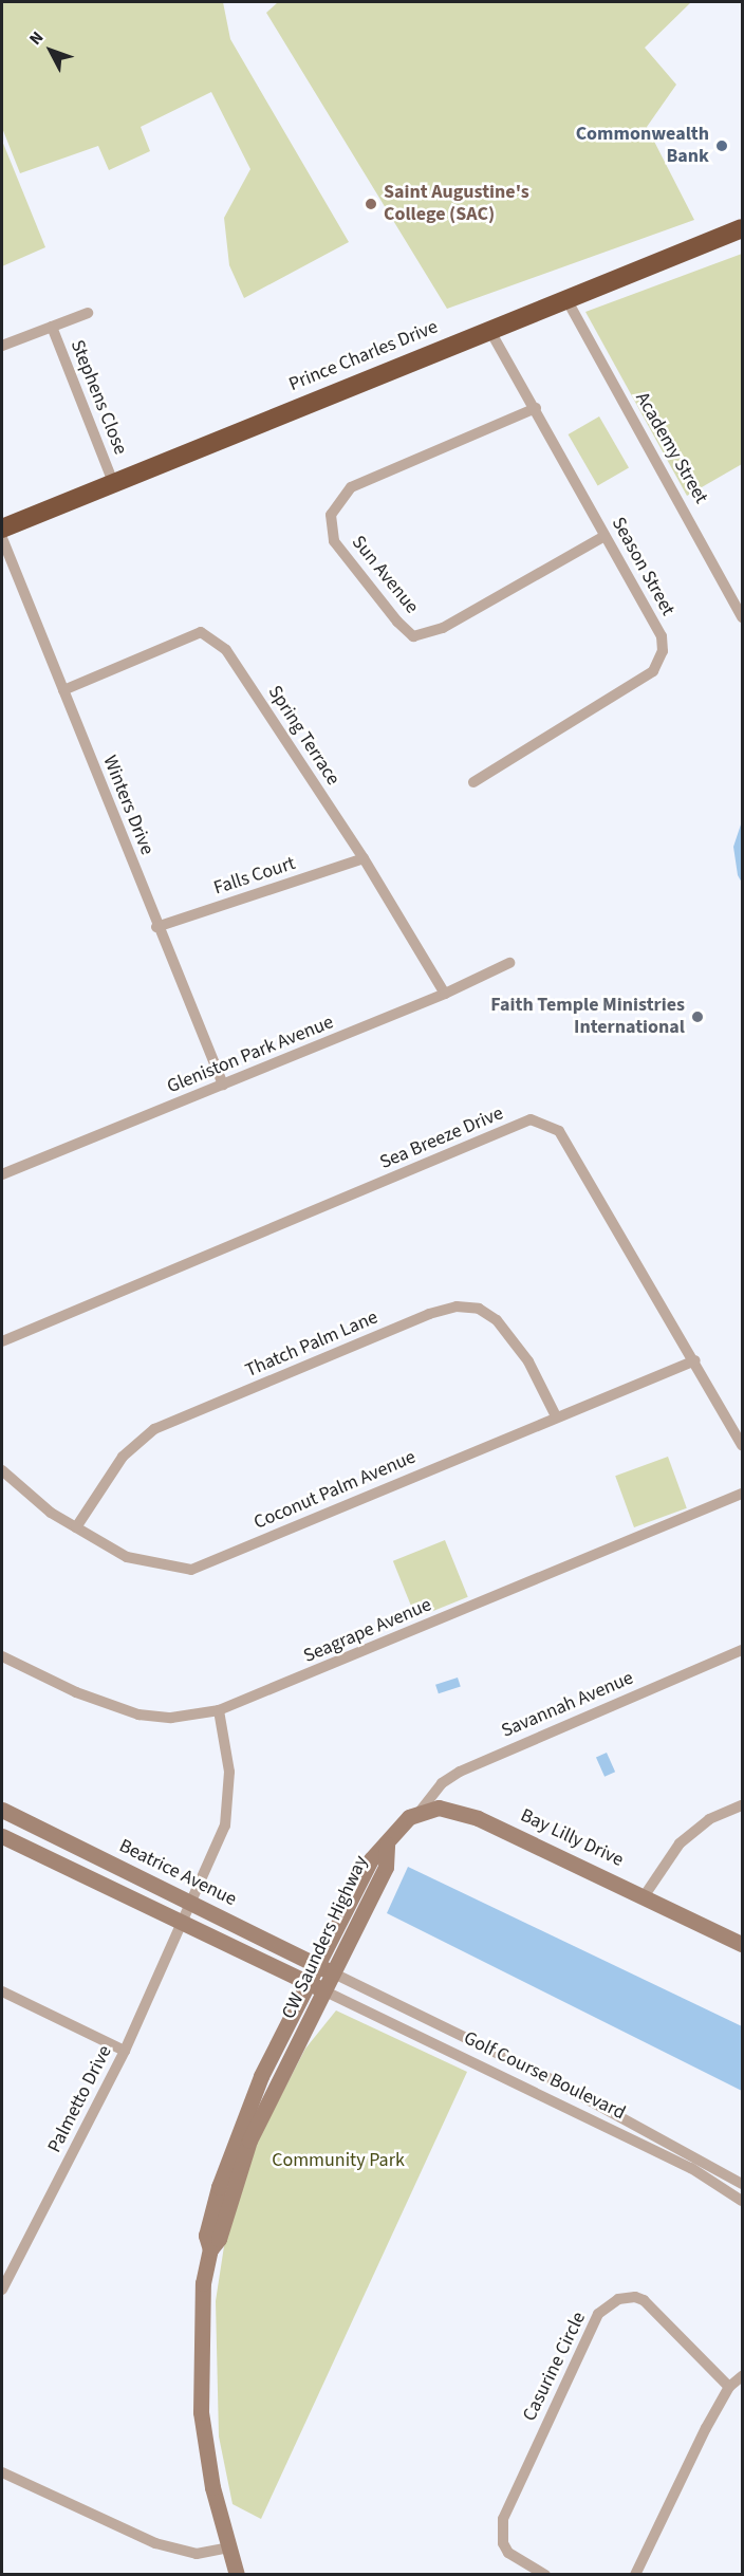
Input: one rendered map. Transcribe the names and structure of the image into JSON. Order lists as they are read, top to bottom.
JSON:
{
  "streets": {
    "highway": ["Prince Charles Drive"],
    "main road": ["Bay Lilly Drive", "Beatrice Avenue", "CW Saunders Highway"],
    "street": [
      "Stephens Close",
      "Academy Street",
      "Season Street",
      "Sun Avenue",
      "Spring Terrace",
      "Winters Drive",
      "Falls Court",
      "Gleniston Park Avenue",
      "Sea Breeze Drive",
      "Thatch Palm Lane",
      "Coconut Palm Avenue",
      "Seagrape Avenue",
      "Savannah Avenue",
      "Golf Course Boulevard",
      "Palmetto Drive",
      "Casurine Circle"
    ]
  },
  "crossings": [
    ["Prince Charles Drive", "Stephens Close"],
    ["Prince Charles Drive", "Academy Street"],
    ["Prince Charles Drive", "Season Street"],
    ["Season Street", "Sun Avenue"],
    ["Spring Terrace", "Winters Drive"],
    ["Spring Terrace", "Falls Court"],
    ["Spring Terrace", "Gleniston Park Avenue"],
    ["Winters Drive", "Falls Court"],
    ["Winters Drive", "Gleniston Park Avenue"],
    ["Sea Breeze Drive", "Coconut Palm Avenue"],
    ["Thatch Palm Lane", "Coconut Palm Avenue"],
    ["Seagrape Avenue", "Palmetto Drive"],
    ["Savannah Avenue", "Bay Lilly Drive"],
    ["Beatrice Avenue", "CW Saunders Highway"],
    ["Beatrice Avenue", "Golf Course Boulevard"],
    ["Beatrice Avenue", "Palmetto Drive"],
    ["CW Saunders Highway", "Golf Course Boulevard"]
  ],
  "parks": ["Community Park"],
  "places": ["Commonwealth Bank", "Saint Augustine's College (SAC)", "Faith Temple Ministries International"],
  "north": "top left"
}
